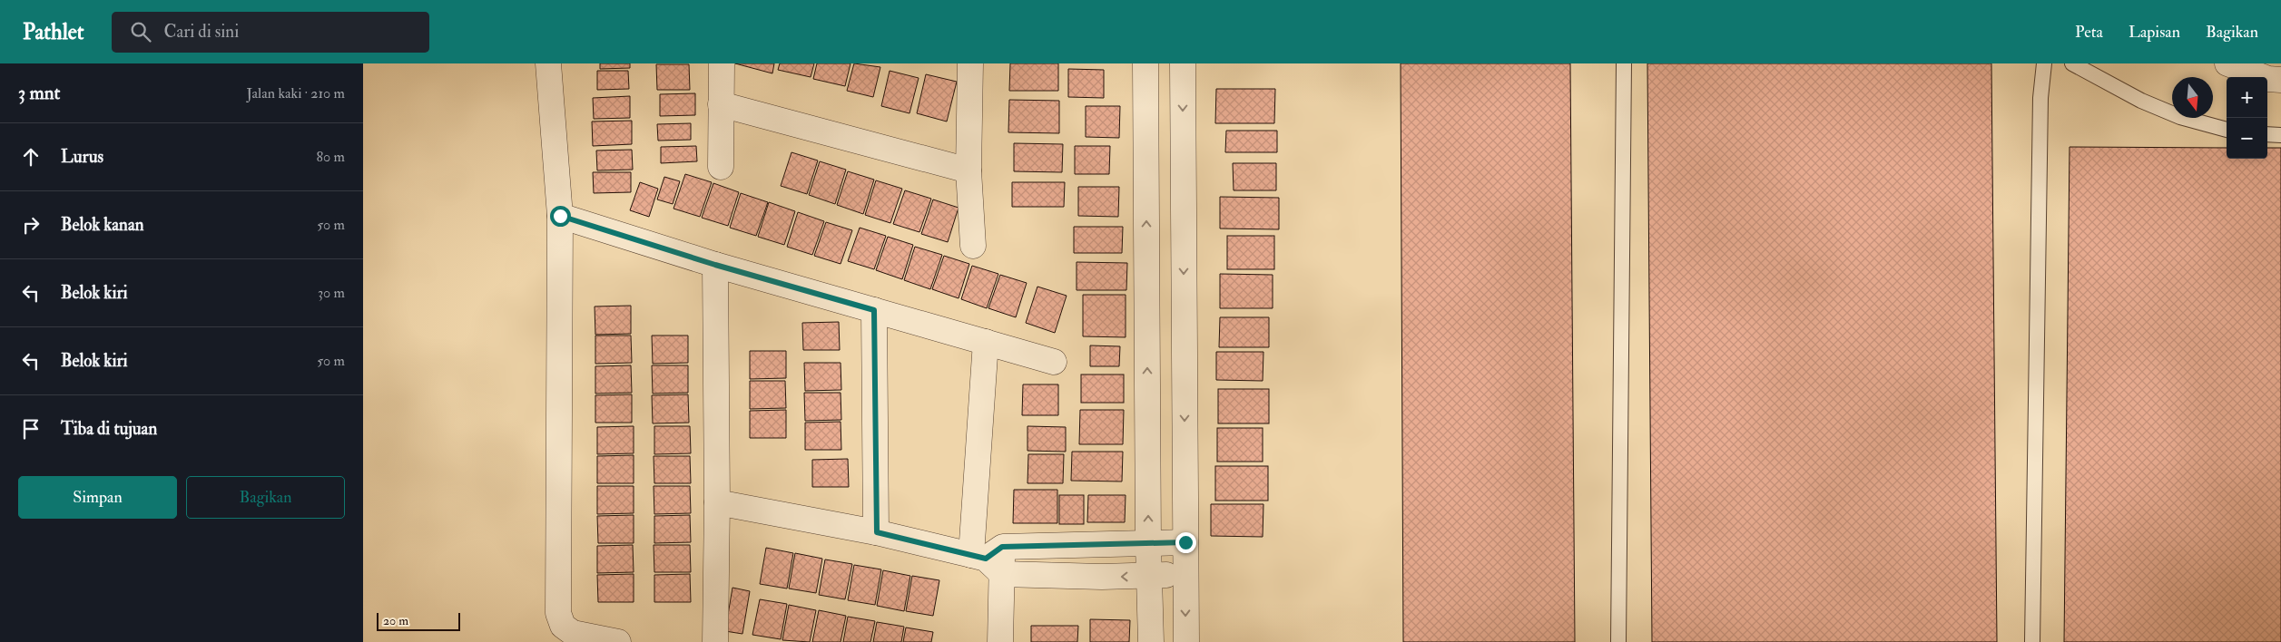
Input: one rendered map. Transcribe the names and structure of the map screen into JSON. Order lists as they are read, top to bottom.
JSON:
{
  "scale_bar": "20 m",
  "north": "bottom",
  "page": {
    "header": "Pathlet",
    "search": "Cari di sini",
    "nav": ["Peta", "Lapisan", "Bagikan"],
    "heading": ["3 mnt", "Jalan kaki · 210 m"],
    "map_buttons": ["+", "−"],
    "list": [
      ["Lurus", "80 m"],
      ["Belok kanan", "50 m"],
      ["Belok kiri", "30 m"],
      ["Belok kiri", "50 m"],
      "Tiba di tujuan"
    ],
    "buttons": ["Simpan", "Bagikan"],
    "scale": "20 m"
  }
}
